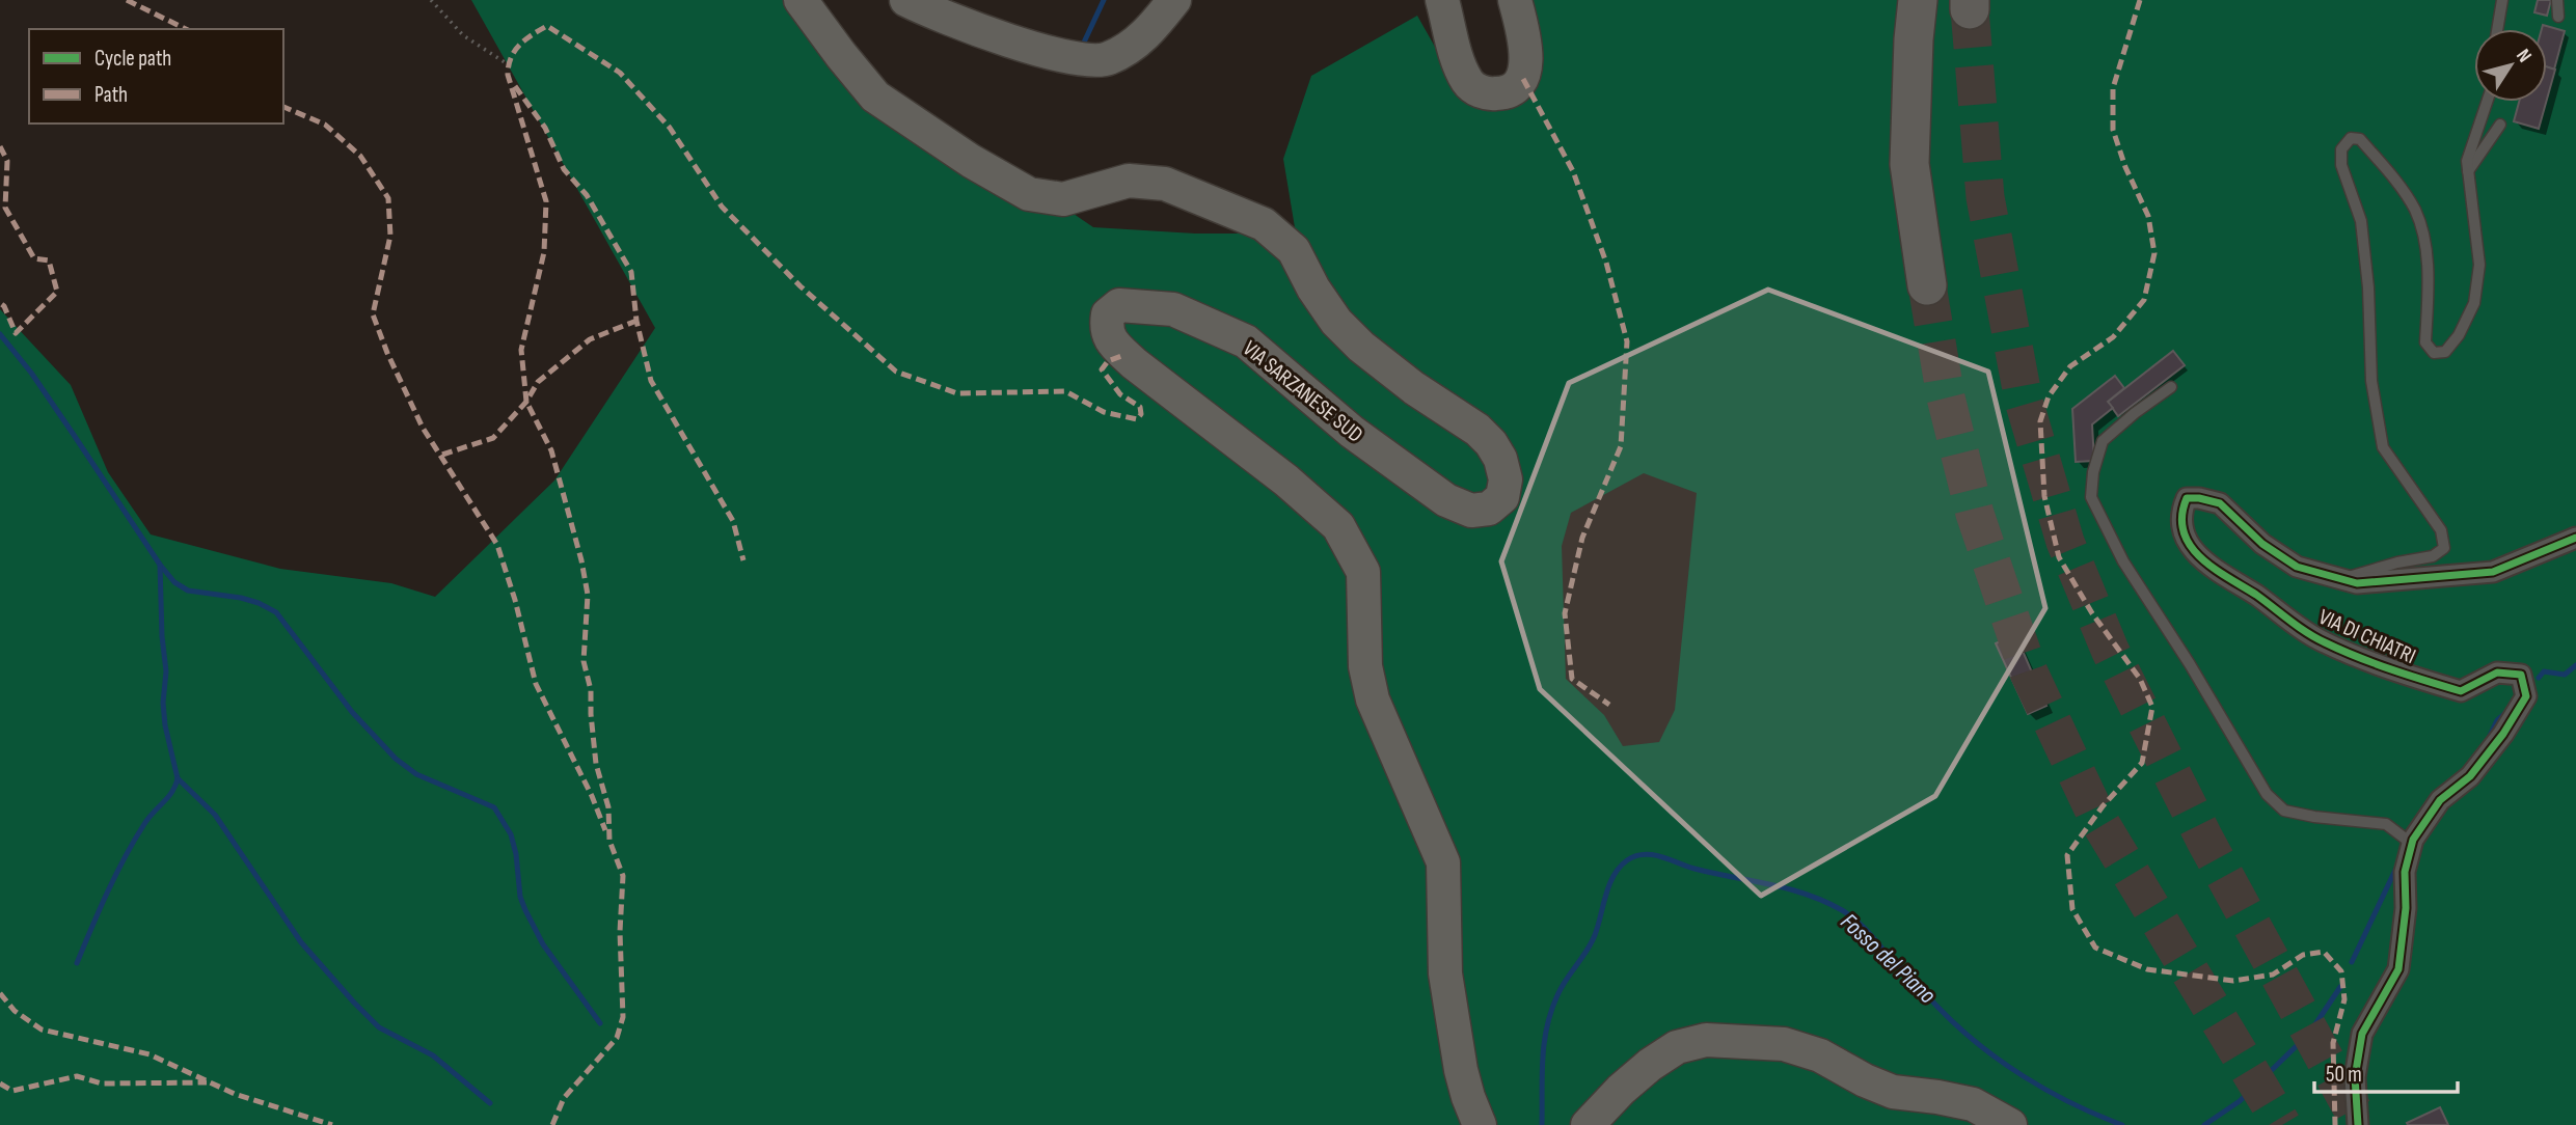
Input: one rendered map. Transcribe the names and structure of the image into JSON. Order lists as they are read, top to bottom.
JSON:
{
  "streets": {
    "main road": ["VIA SARZANESE SUD"],
    "street": ["VIA DI CHIATRI"]
  },
  "water": ["Fosso del Piano"],
  "legend": ["Cycle path", "Path"],
  "scale_bar": "50 m",
  "north": "top right"
}
